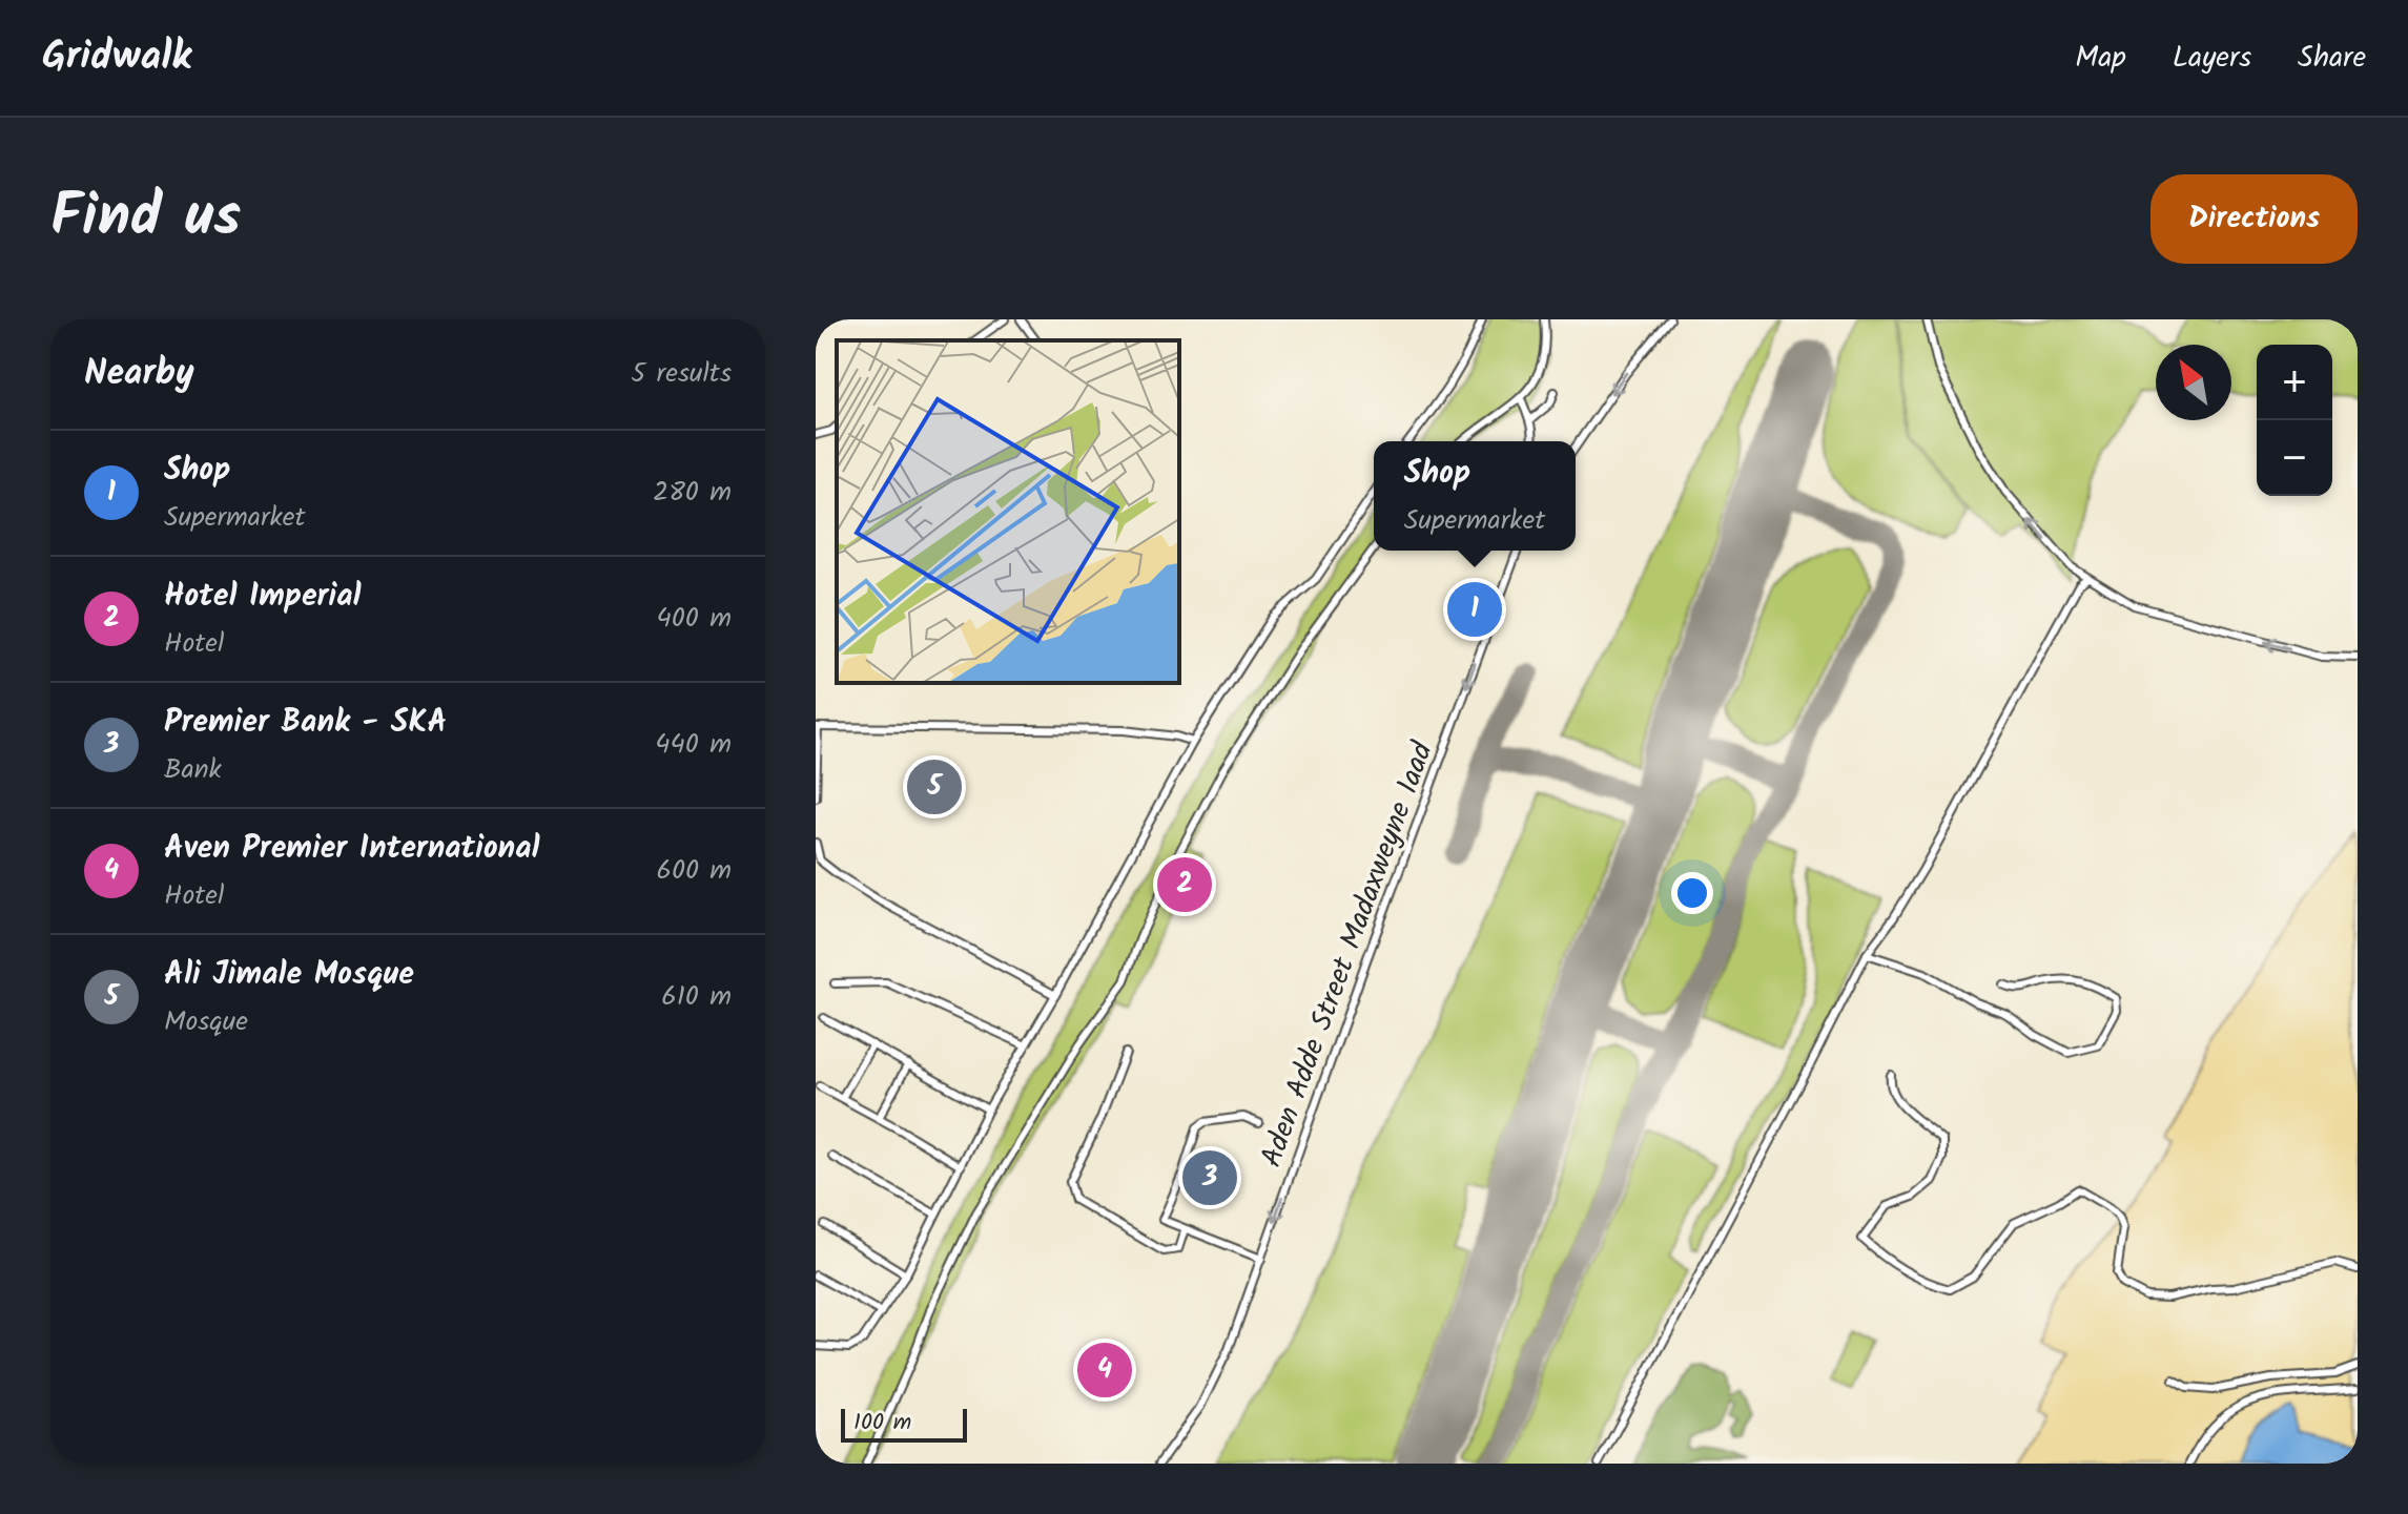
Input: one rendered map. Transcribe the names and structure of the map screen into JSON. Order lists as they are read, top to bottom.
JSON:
{
  "streets": {
    "street": ["Aden Adde Street Madaxweyne 1aad"]
  },
  "one_way": ["Aden Adde Street Madaxweyne 1aad"],
  "scale_bar": "100 m",
  "north": "top left",
  "page": {
    "header": "Gridwalk",
    "nav": ["Map", "Layers", "Share"],
    "title": "Find us",
    "buttons": "Directions",
    "heading": ["Nearby", "5 results"],
    "map_buttons": ["+", "−"],
    "list": [
      {
        "mark": "1",
        "name": "Shop",
        "note": "Supermarket",
        "value": "280 m"
      },
      {
        "mark": "2",
        "name": "Hotel Imperial",
        "note": "Hotel",
        "value": "400 m"
      },
      {
        "mark": "3",
        "name": "Premier Bank - SKA",
        "note": "Bank",
        "value": "440 m"
      },
      {
        "mark": "4",
        "name": "Aven Premier International",
        "note": "Hotel",
        "value": "600 m"
      },
      {
        "mark": "5",
        "name": "Ali Jimale Mosque",
        "note": "Mosque",
        "value": "610 m"
      }
    ],
    "popup": ["Shop", "Supermarket"],
    "pins": [
      "1",
      "5",
      "2",
      "3",
      "4"
    ],
    "scale": "100 m"
  }
}
